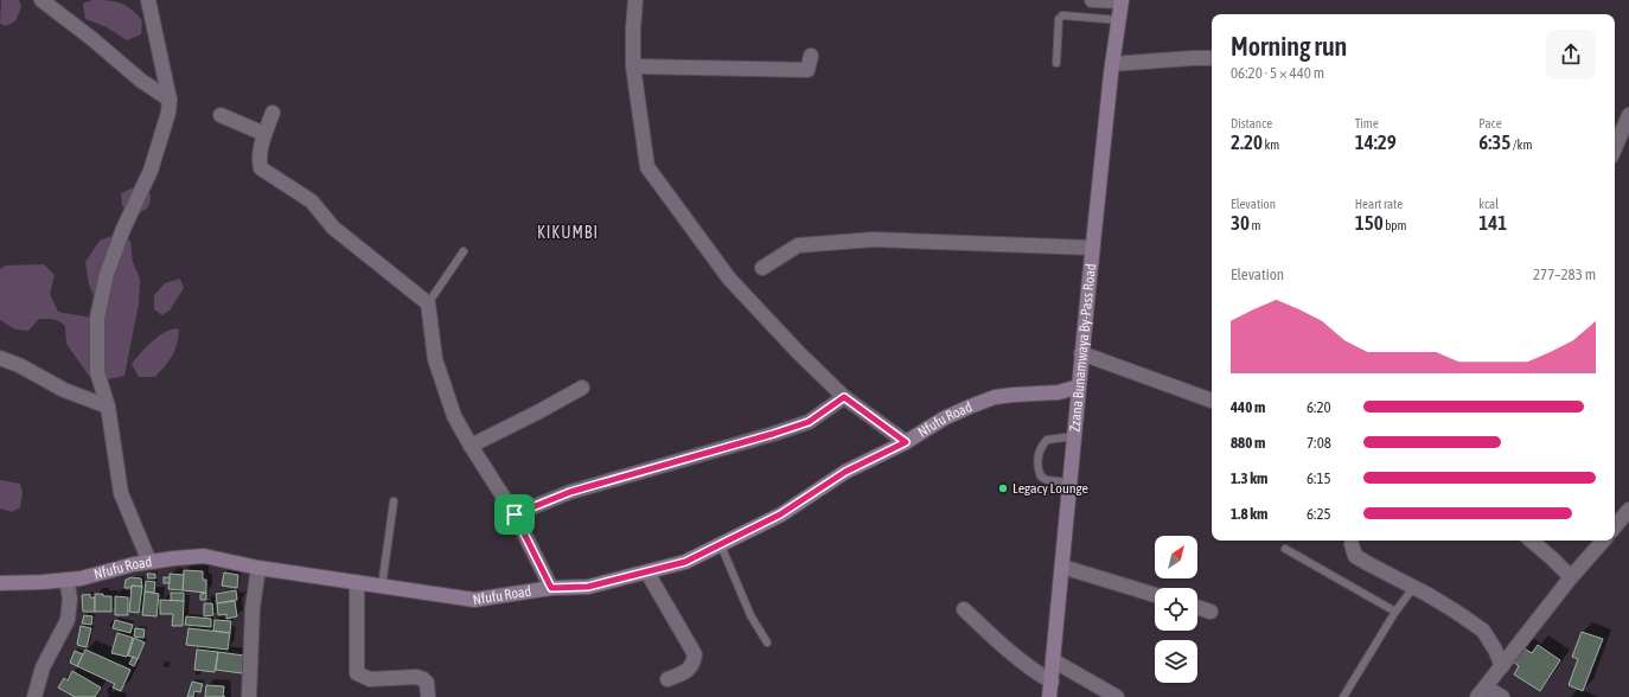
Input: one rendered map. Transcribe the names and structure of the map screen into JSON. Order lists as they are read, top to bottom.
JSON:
{
  "streets": {
    "street": ["Zzana Bunamwaya By-Pass Road", "Nfufu Road"]
  },
  "crossings": [
    ["Zzana Bunamwaya By-Pass Road", "Nfufu Road"]
  ],
  "districts": ["KIKUMBI"],
  "places": ["Legacy Lounge"],
  "north": "top right",
  "page": {
    "heading": ["Morning run", "06:20 · 5 × 440 m"],
    "stats": [
      ["Distance", "2.20 km"],
      ["Time", "14:29"],
      ["Pace", "6:35 /km"],
      ["Elevation", "30 m"],
      ["Heart rate", "150 bpm"],
      ["kcal", "141"]
    ],
    "chart": ["Elevation", "277–283 m"],
    "list": [
      {
        "name": "440 m",
        "note": "6:20"
      },
      {
        "name": "880 m",
        "note": "7:08"
      },
      {
        "name": "1.3 km",
        "note": "6:15"
      },
      {
        "name": "1.8 km",
        "note": "6:25"
      }
    ]
  }
}
